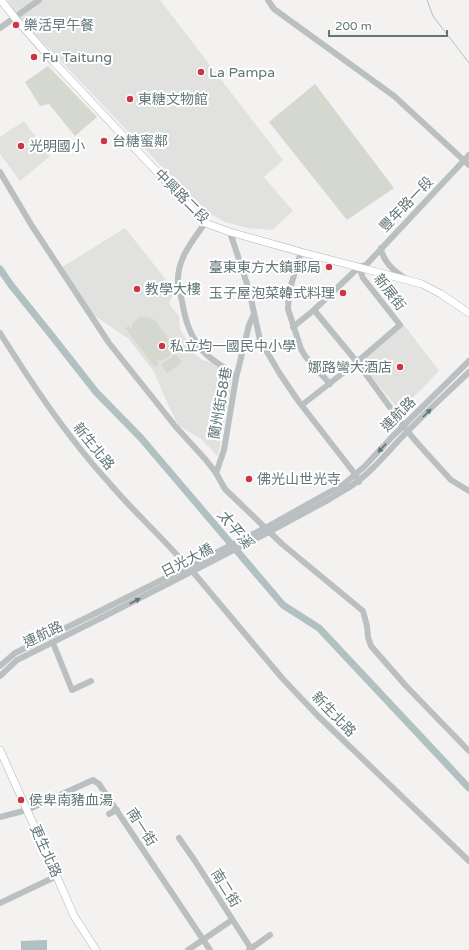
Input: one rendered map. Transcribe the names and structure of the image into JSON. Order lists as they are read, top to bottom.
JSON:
{
  "streets": {
    "main road": ["中興路二段", "更生北路"],
    "street": [
      "豐年路一段",
      "新展街",
      "蘭州街58巷",
      "連航路",
      "新生北路",
      "日光大橋",
      "南一街",
      "南二街"
    ]
  },
  "crossings": [
    ["中興路二段", "豐年路一段"],
    ["中興路二段", "新展街"],
    ["豐年路一段", "新展街"],
    ["連航路", "日光大橋"],
    ["南一街", "更生北路"]
  ],
  "water": ["太平溪"],
  "places": [
    "樂活早午餐",
    "Fu Taitung",
    "La Pampa",
    "東糖文物館",
    "台糖蜜鄰",
    "光明國小",
    "臺東東方大鎮郵局",
    "教學大樓",
    "玉子屋泡菜韓式料理",
    "私立均一國民中小學",
    "娜路彎大酒店",
    "佛光山世光寺",
    "侯卑南豬血湯"
  ],
  "scale_bar": "200 m"
}
